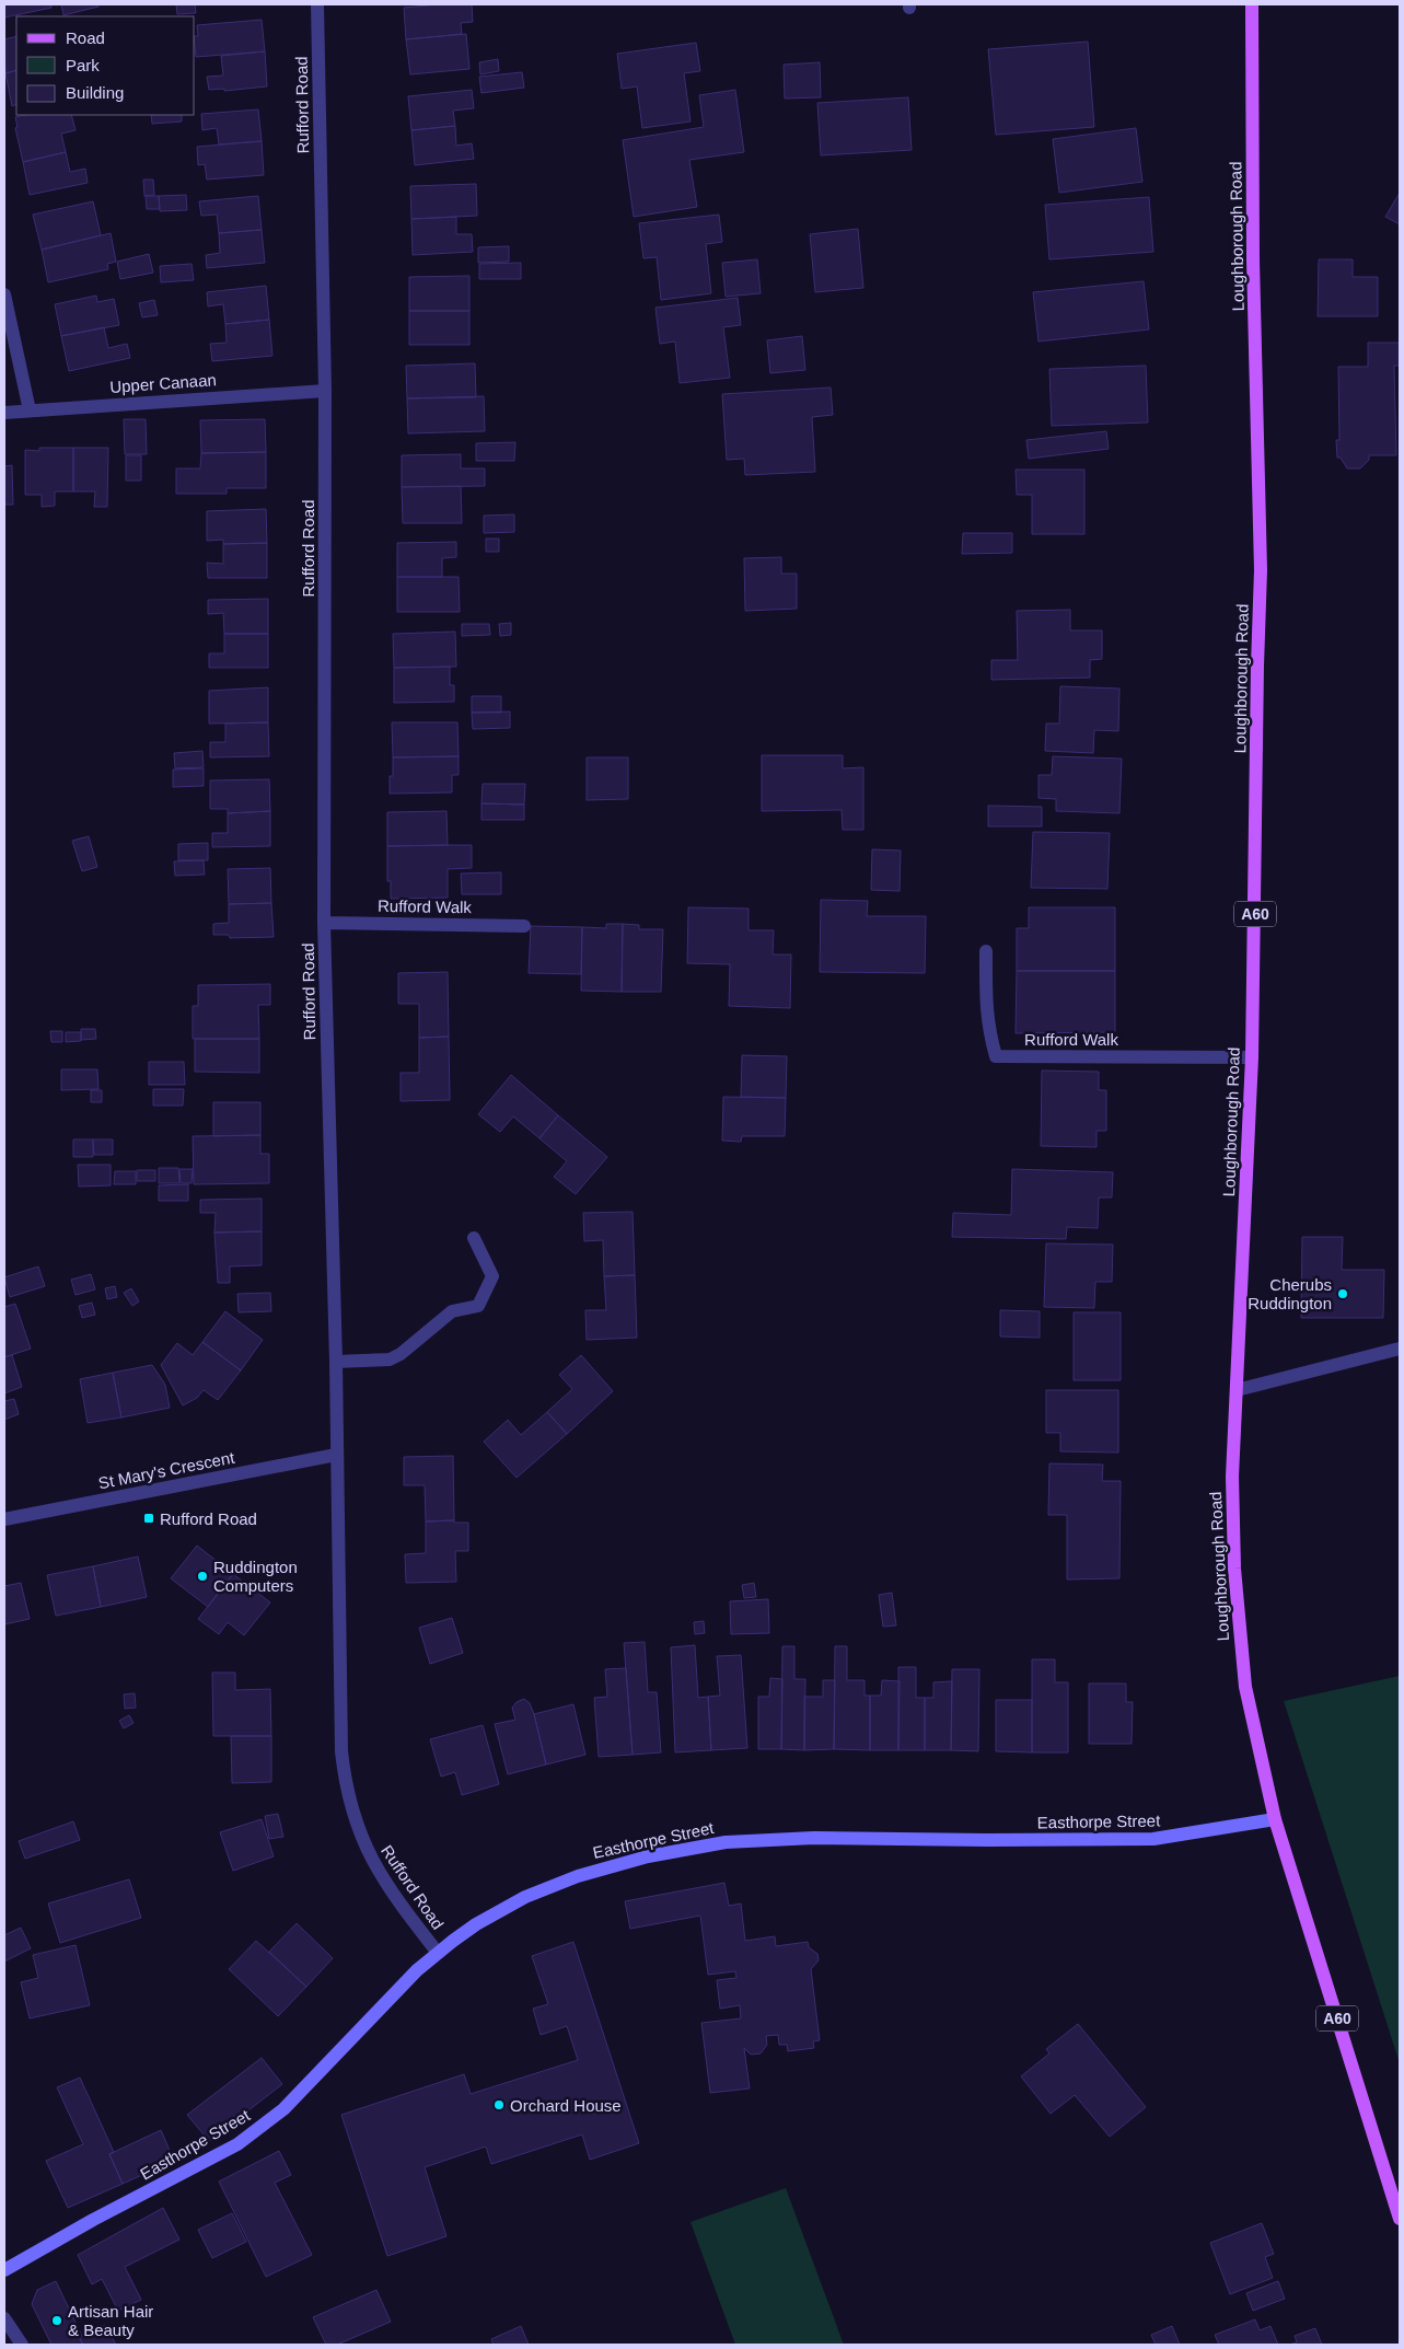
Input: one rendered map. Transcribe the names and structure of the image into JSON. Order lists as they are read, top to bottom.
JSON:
{
  "streets": {
    "main road": ["Loughborough Road", "A60"],
    "street": [
      "Rufford Road",
      "Upper Canaan",
      "Rufford Walk",
      "St Mary's Crescent",
      "Easthorpe Street"
    ]
  },
  "crossings": [
    ["Rufford Road", "Upper Canaan"],
    ["Rufford Road", "Rufford Walk"],
    ["Rufford Road", "St Mary's Crescent"],
    ["Rufford Road", "Easthorpe Street"],
    ["Loughborough Road", "Rufford Walk"],
    ["Loughborough Road", "Easthorpe Street"]
  ],
  "places": {
    "other": [
      "Cherubs Ruddington",
      "Ruddington Computers",
      "Orchard House",
      "Artisan Hair & Beauty"
    ],
    "transit": ["Rufford Road"]
  },
  "legend": ["Road", "Park", "Building"]
}
